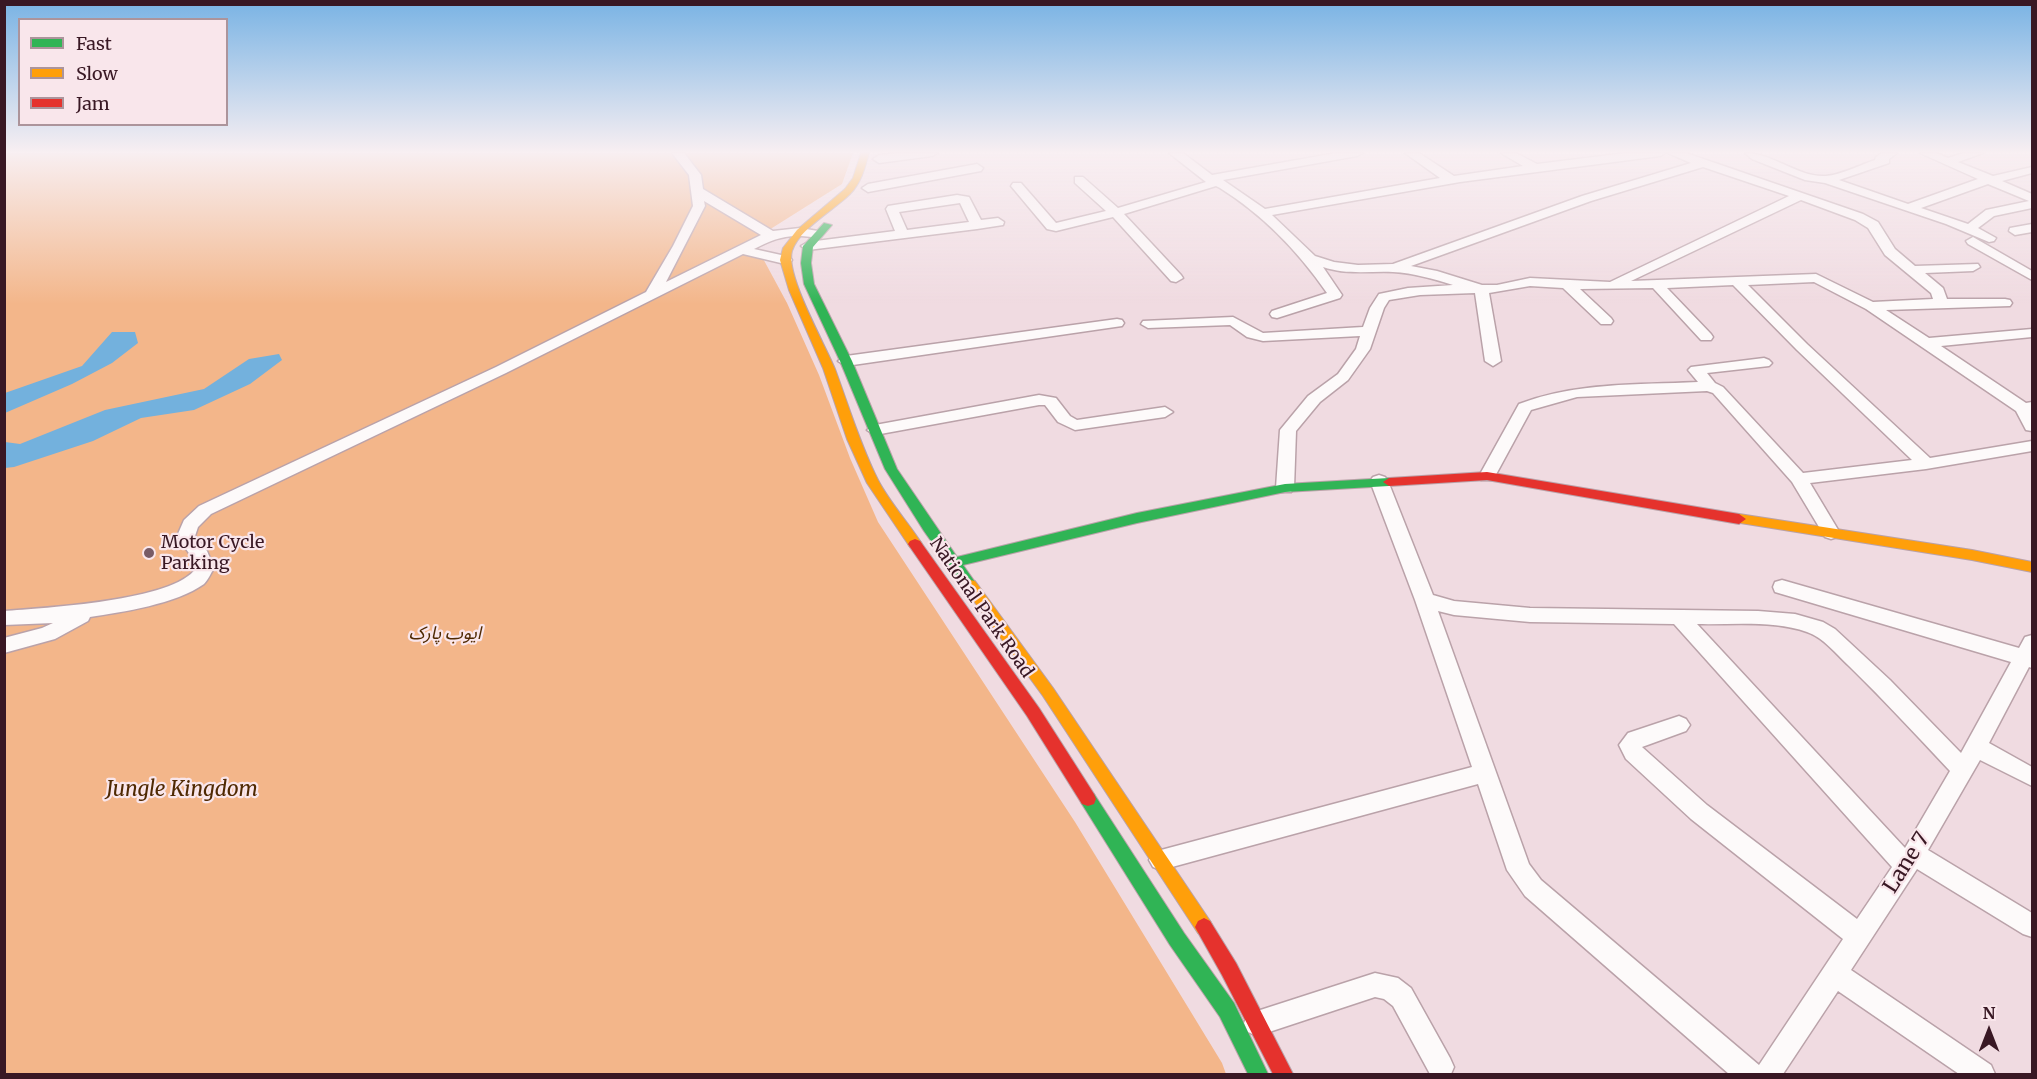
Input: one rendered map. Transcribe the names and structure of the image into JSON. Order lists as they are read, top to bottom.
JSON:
{
  "streets": {
    "main road": ["National Park Road"],
    "street": ["Lane 7"]
  },
  "parks": ["ایوب پارک", "Jungle Kingdom"],
  "places": ["Motor Cycle Parking"],
  "legend": ["Fast", "Slow", "Jam"],
  "north": "top"
}
